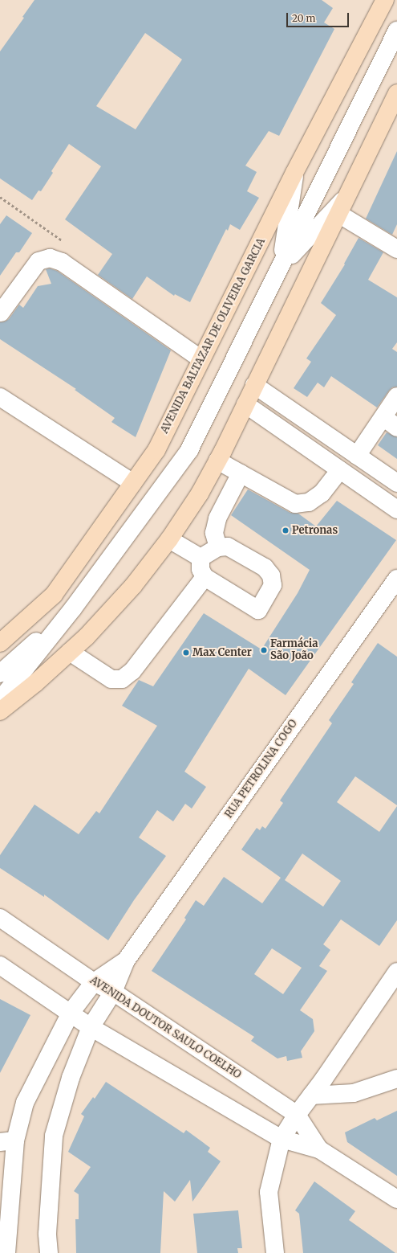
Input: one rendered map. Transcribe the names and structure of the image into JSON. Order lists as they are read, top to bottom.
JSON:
{
  "streets": {
    "main road": ["AVENIDA BALTAZAR DE OLIVEIRA GARCIA"],
    "street": ["RUA PETROLINA COGO", "AVENIDA DOUTOR SAULO COELHO"]
  },
  "crossings": [
    ["RUA PETROLINA COGO", "AVENIDA DOUTOR SAULO COELHO"]
  ],
  "places": ["Petronas", "Farmácia São João", "Max Center"],
  "scale_bar": "20 m"
}
